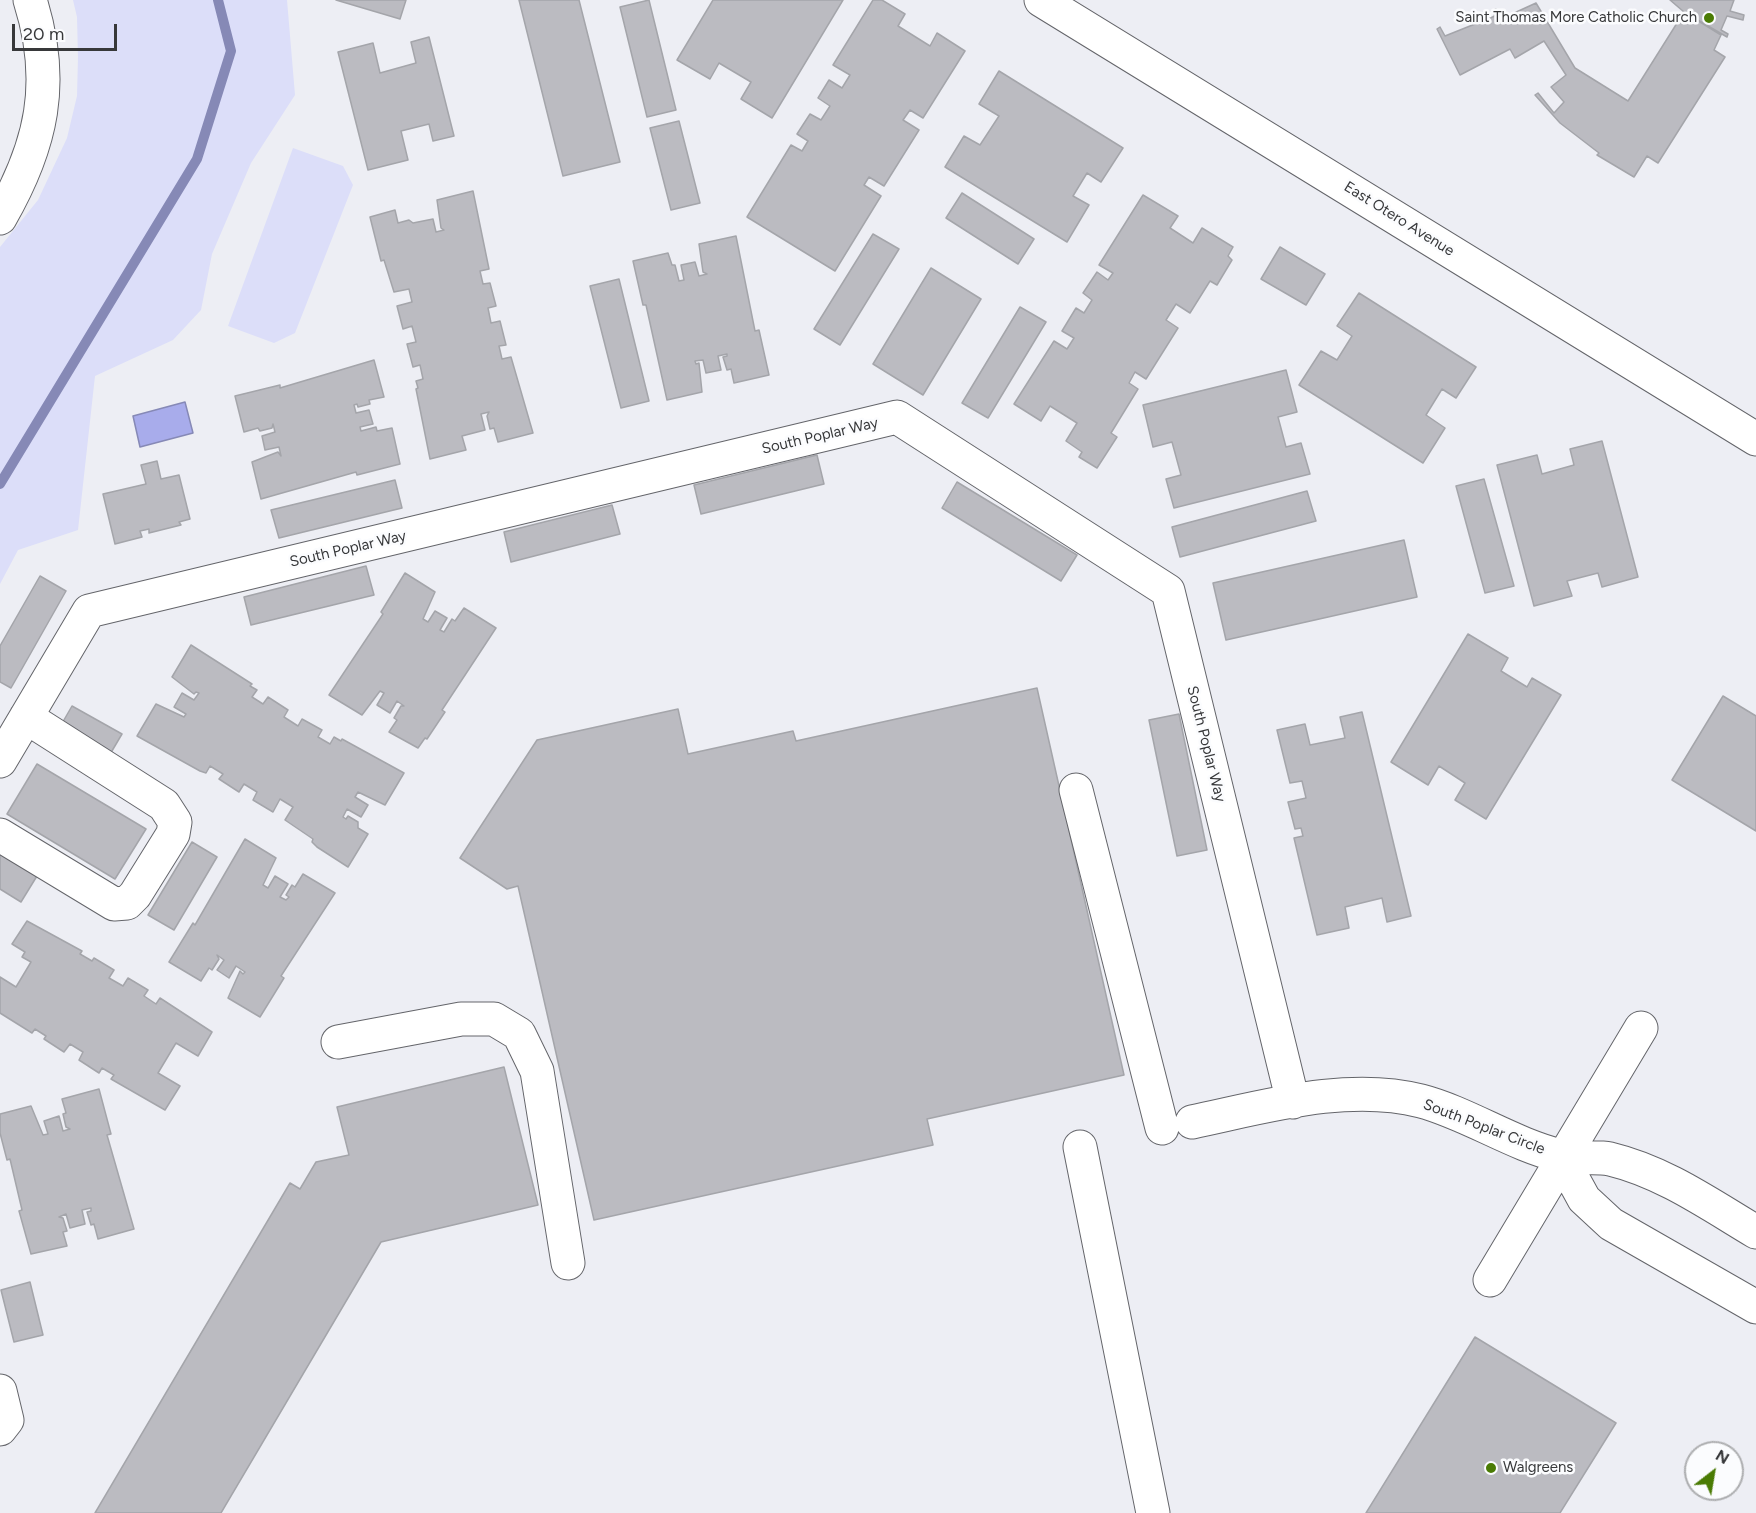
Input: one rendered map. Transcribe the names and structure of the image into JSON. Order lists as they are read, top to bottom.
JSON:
{
  "streets": {
    "street": ["East Otero Avenue", "South Poplar Way", "South Poplar Circle"]
  },
  "crossings": [
    ["South Poplar Way", "South Poplar Circle"]
  ],
  "places": ["Saint Thomas More Catholic Church", "Walgreens"],
  "scale_bar": "20 m",
  "north": "top right"
}
